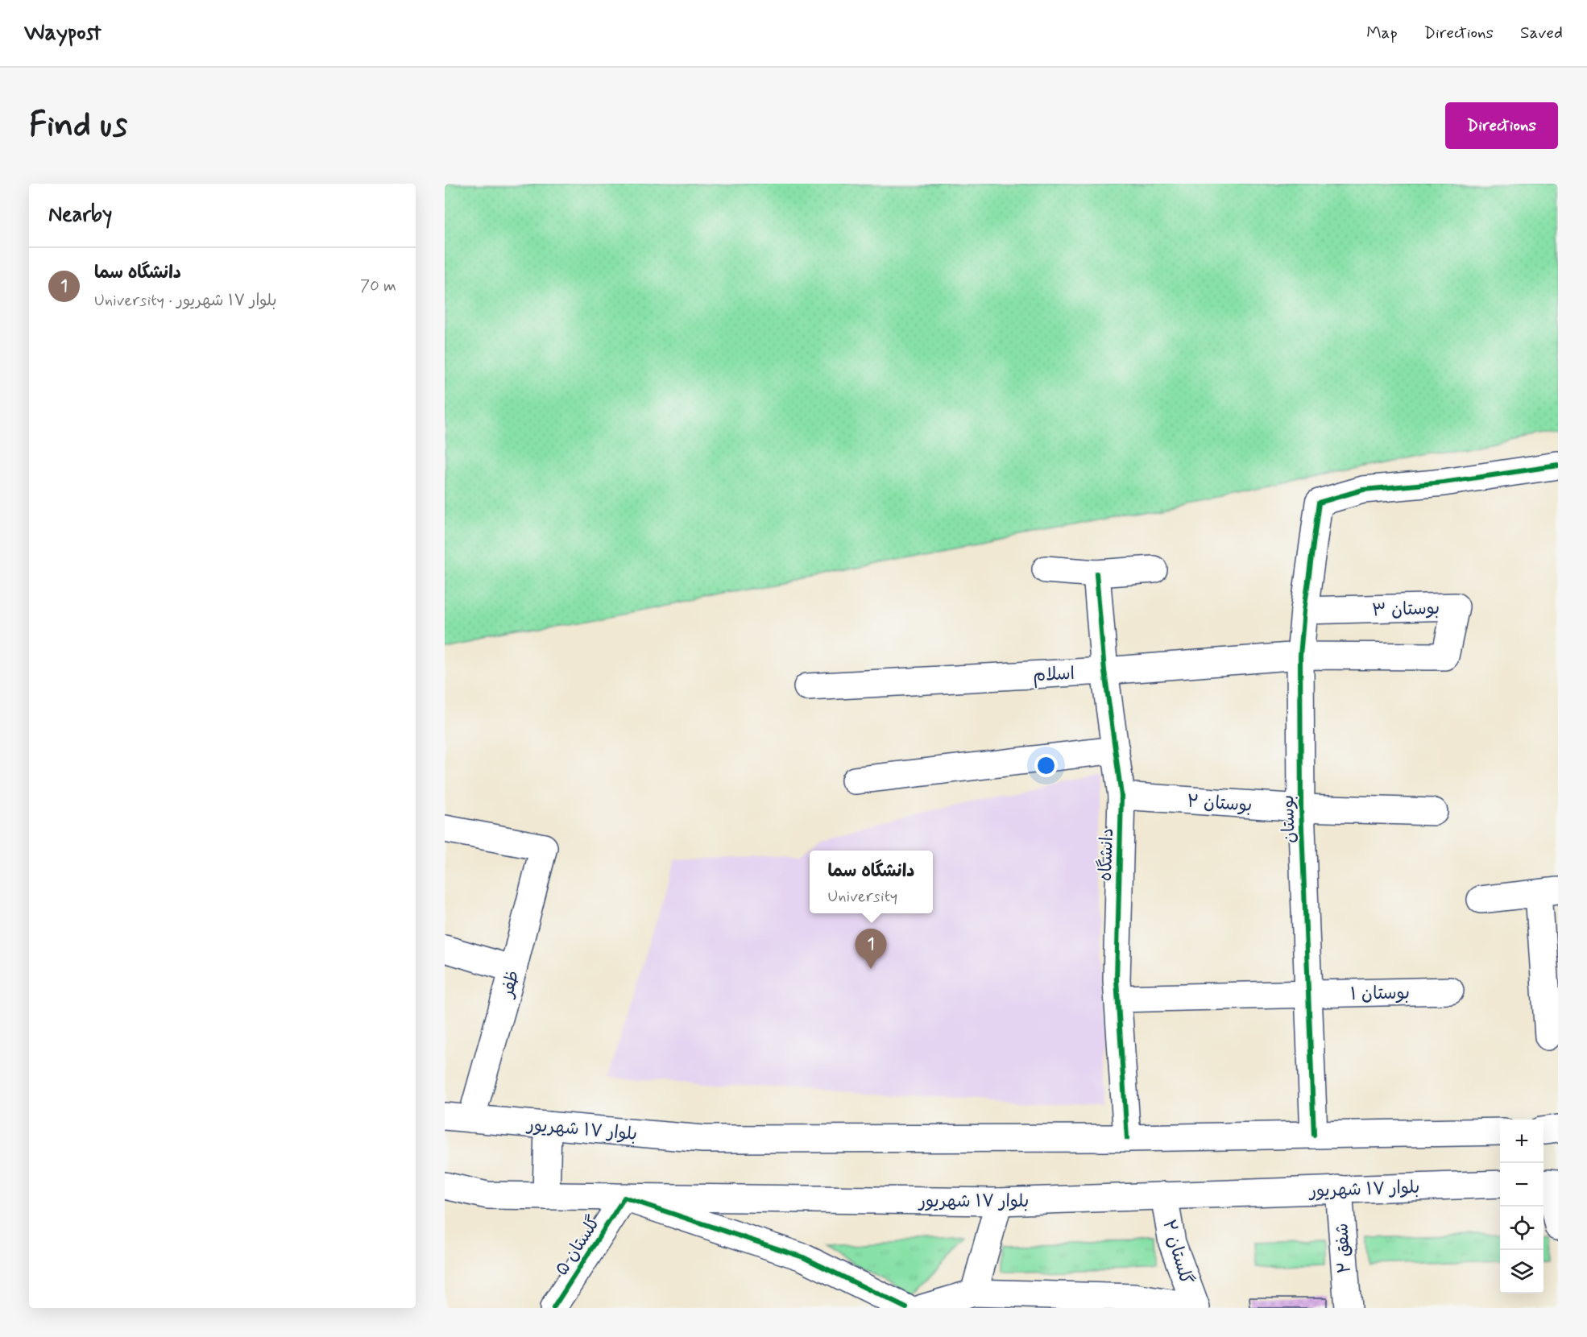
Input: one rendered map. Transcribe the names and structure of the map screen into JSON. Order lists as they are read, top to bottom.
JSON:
{
  "streets": {
    "street": [
      "بوستان ۳",
      "اسلام",
      "بوستان ۲",
      "بوستان",
      "دانشگاه",
      "ظفر",
      "بوستان ۱",
      "بلوار ١٧ شهریور",
      "گلستان ۵",
      "شفق ۲",
      "گلستان ۲"
    ]
  },
  "crossings": [
    ["بوستان ۳", "اسلام"],
    ["بوستان ۳", "بوستان"],
    ["اسلام", "بوستان"],
    ["اسلام", "دانشگاه"],
    ["بوستان ۲", "بوستان"],
    ["بوستان ۲", "دانشگاه"],
    ["بوستان", "بوستان ۱"],
    ["بوستان", "بلوار ١٧ شهریور"],
    ["دانشگاه", "بوستان ۱"],
    ["دانشگاه", "بلوار ١٧ شهریور"],
    ["ظفر", "بلوار ١٧ شهریور"],
    ["بلوار ١٧ شهریور", "گلستان ۵"],
    ["بلوار ١٧ شهریور", "شفق ۲"],
    ["بلوار ١٧ شهریور", "گلستان ۲"]
  ],
  "page": {
    "header": "Waypost",
    "nav": ["Map", "Directions", "Saved"],
    "buttons": "Directions",
    "title": "Find us",
    "heading": "Nearby",
    "list": [
      {
        "mark": "1",
        "name": "دانشگاه سما",
        "note": "University · بلوار ١٧ شهریور",
        "value": "70 m"
      }
    ],
    "popup": ["دانشگاه سما", "University"],
    "pins": "1",
    "map_buttons": ["+", "−"]
  }
}
